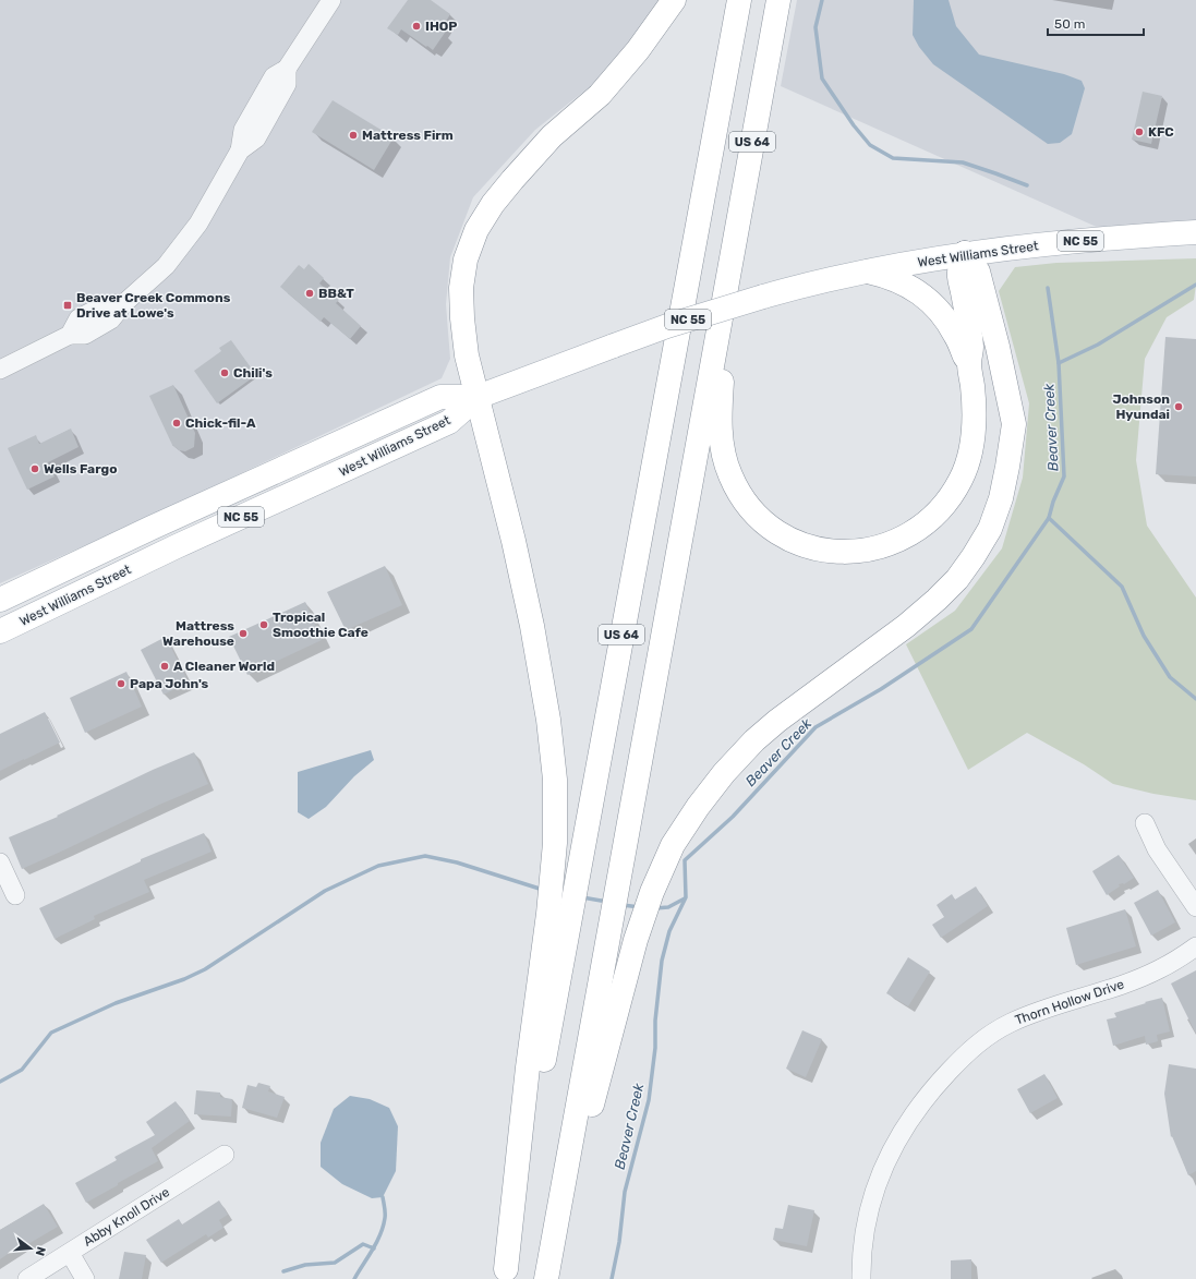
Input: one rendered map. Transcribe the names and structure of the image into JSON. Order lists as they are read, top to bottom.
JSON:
{
  "streets": {
    "main road": ["US 64", "NC 55", "West Williams Street"],
    "street": ["Thorn Hollow Drive", "Abby Knoll Drive"]
  },
  "water": ["Beaver Creek"],
  "places": {
    "other": [
      "IHOP",
      "KFC",
      "Mattress Firm",
      "BB&T",
      "Chili's",
      "Johnson Hyundai",
      "Chick-fil-A",
      "Wells Fargo",
      "Tropical Smoothie Cafe",
      "Mattress Warehouse",
      "A Cleaner World",
      "Papa John's"
    ],
    "transit": ["Beaver Creek Commons Drive at Lowe's"]
  },
  "scale_bar": "50 m",
  "north": "right"
}
